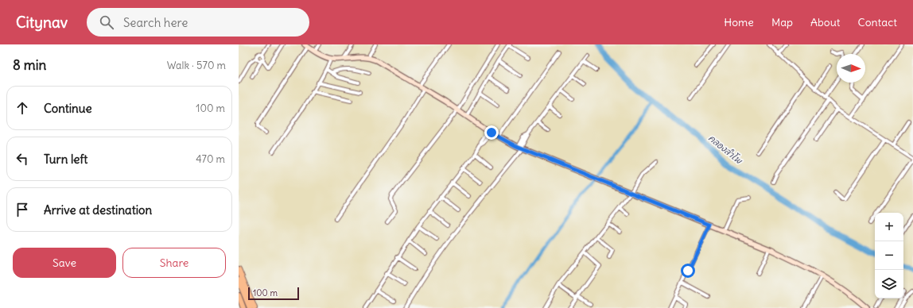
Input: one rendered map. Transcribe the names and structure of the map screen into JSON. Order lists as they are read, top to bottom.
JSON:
{
  "water": ["คลองลำโพ"],
  "scale_bar": "100 m",
  "north": "right",
  "page": {
    "header": "Citynav",
    "search": "Search here",
    "nav": [
      "Home",
      "Map",
      "About",
      "Contact"
    ],
    "heading": ["8 min", "Walk · 570 m"],
    "list": [
      ["Continue", "100 m"],
      ["Turn left", "470 m"],
      "Arrive at destination"
    ],
    "map_buttons": ["+", "−"],
    "buttons": ["Save", "Share"],
    "scale": "100 m"
  }
}
